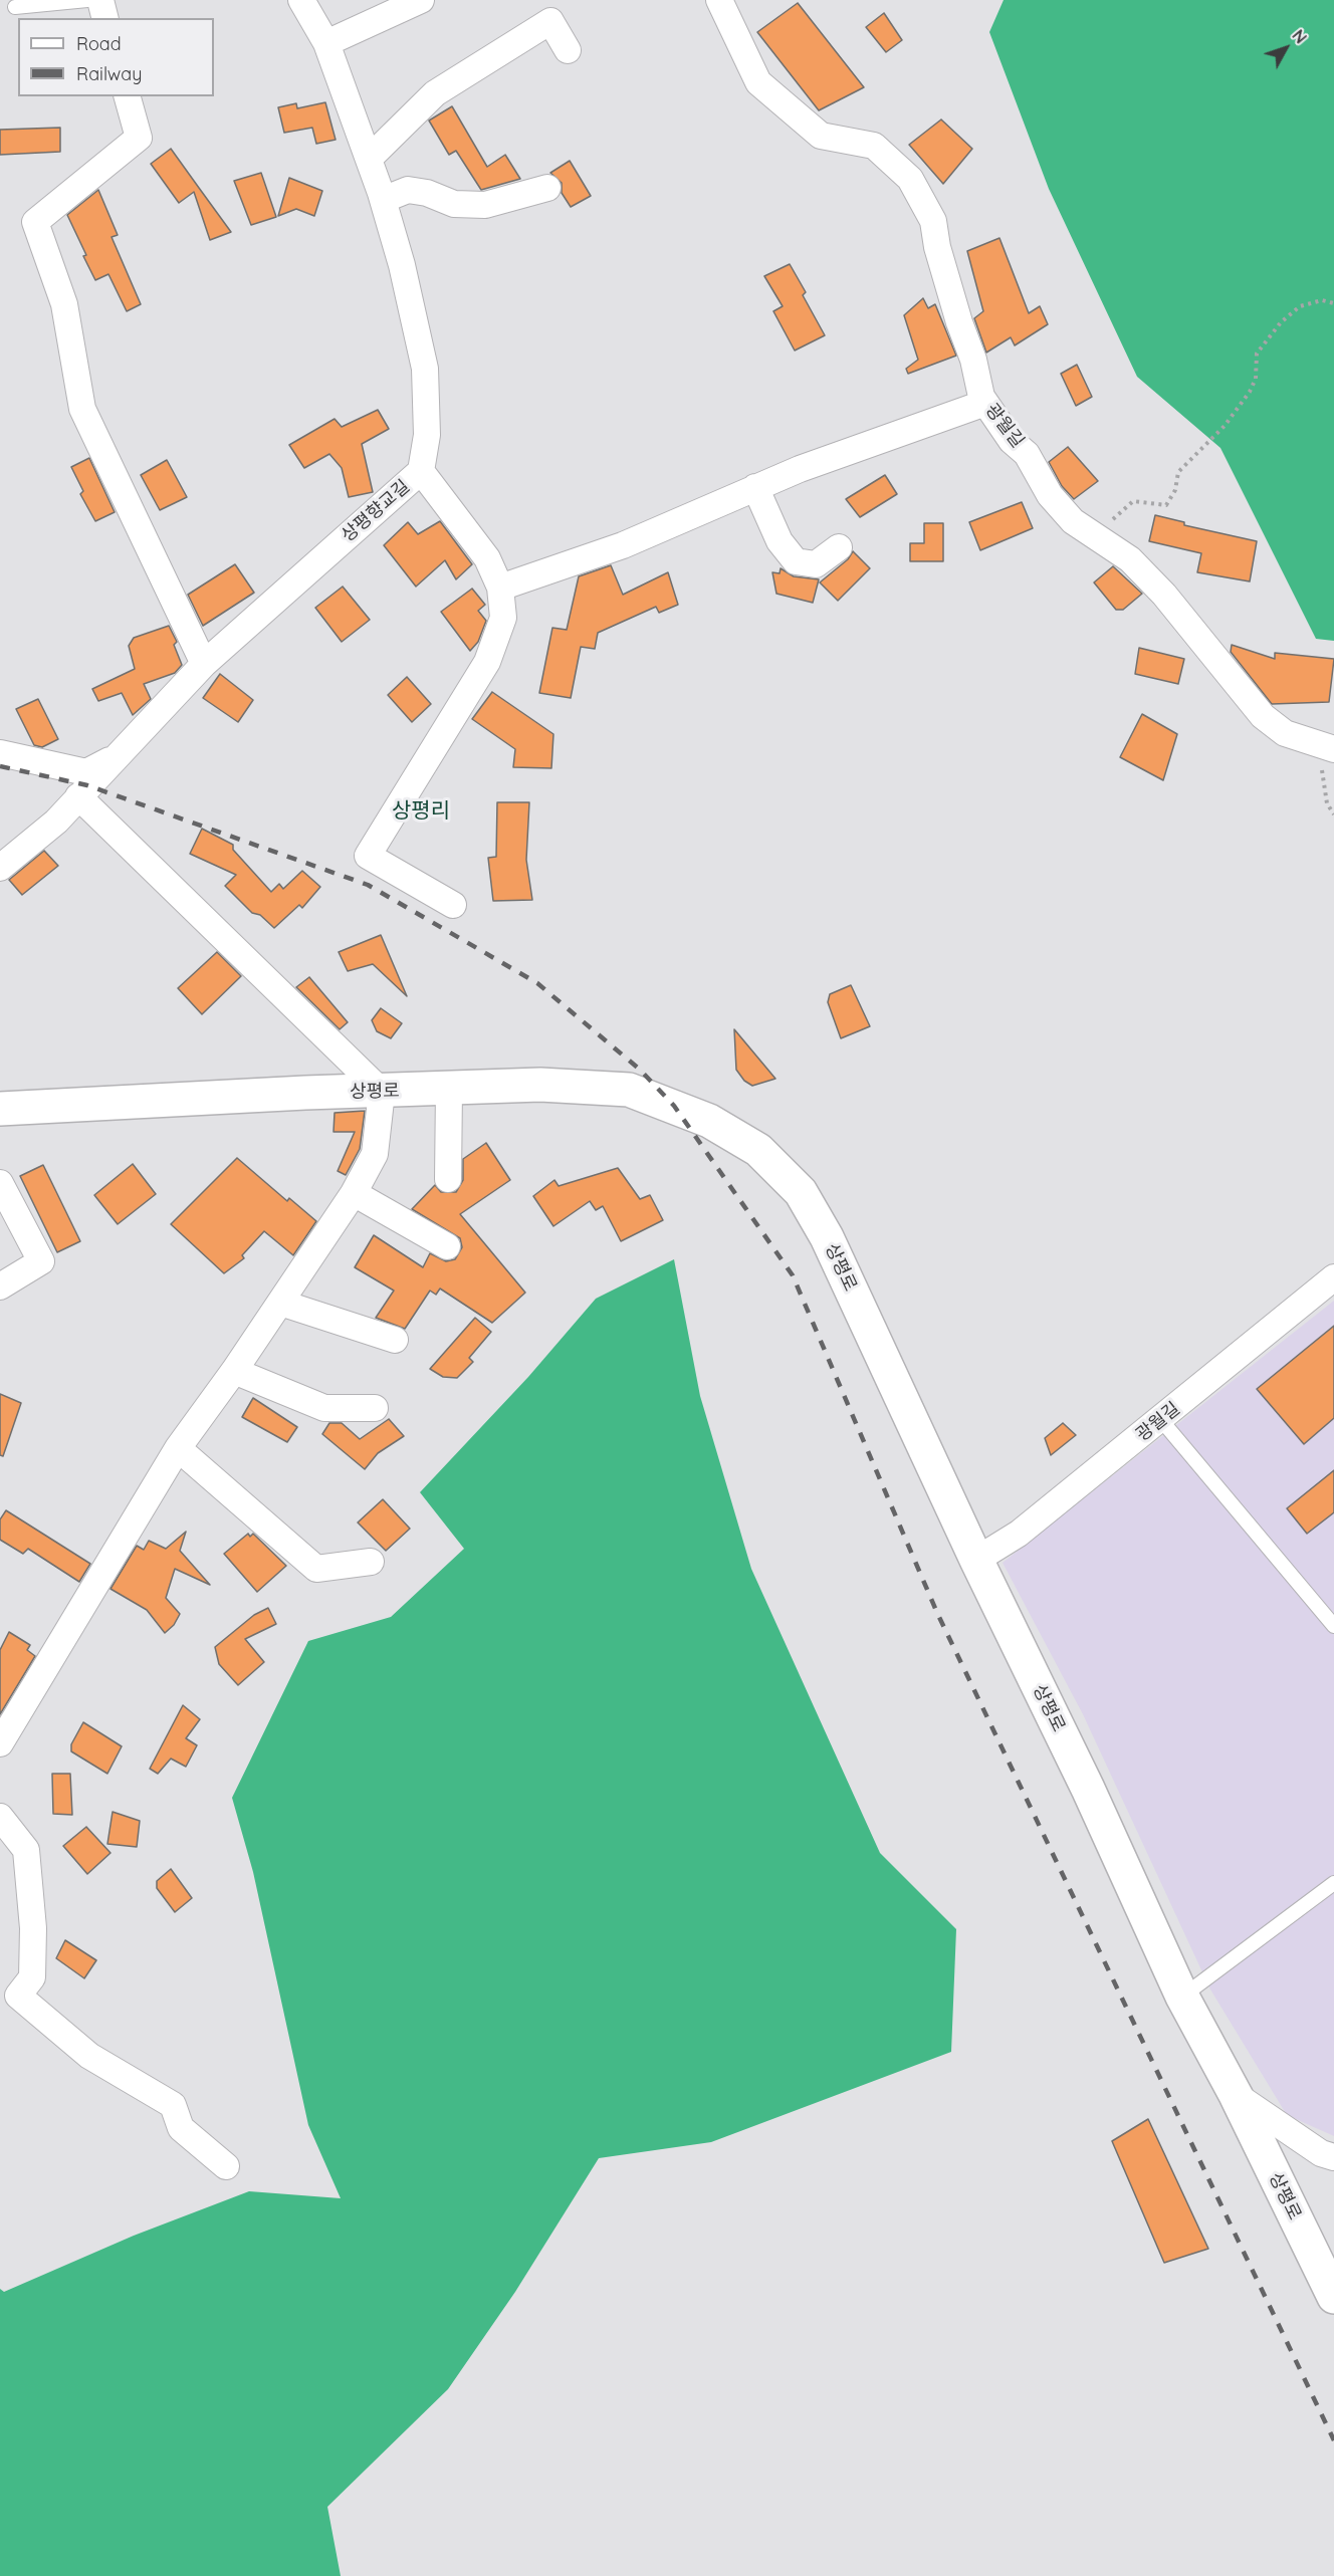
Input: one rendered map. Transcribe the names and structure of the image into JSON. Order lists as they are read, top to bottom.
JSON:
{
  "streets": {
    "main road": ["상평로"],
    "street": ["광월길", "상평향교길"]
  },
  "crossings": [
    ["광월길", "상평로"]
  ],
  "districts": ["상평리"],
  "legend": ["Road", "Railway"],
  "north": "top right"
}
